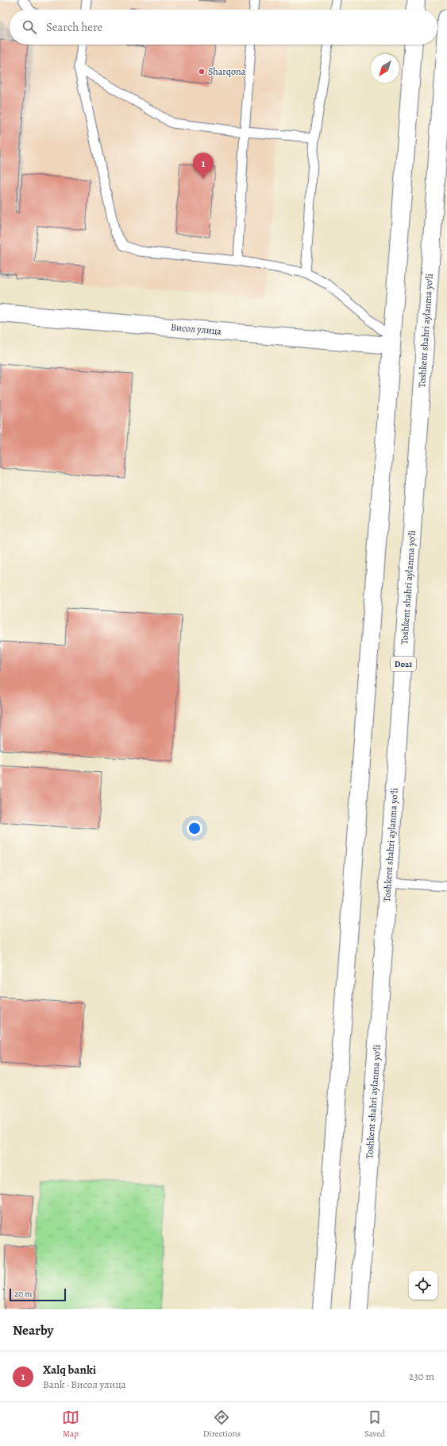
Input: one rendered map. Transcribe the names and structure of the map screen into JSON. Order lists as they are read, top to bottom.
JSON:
{
  "streets": {
    "main road": ["Висол улица", "Toshkent shahri aylanma yoʻli", "D021"]
  },
  "places": ["Sharqona"],
  "scale_bar": "20 m",
  "north": "bottom left",
  "page": {
    "search": "Search here",
    "pins": "1",
    "scale": "20 m",
    "heading": "Nearby",
    "list": [
      {
        "mark": "1",
        "name": "Xalq banki",
        "note": "Bank · Висол улица",
        "value": "230 m"
      }
    ],
    "nav": ["Map", "Directions", "Saved"]
  }
}
